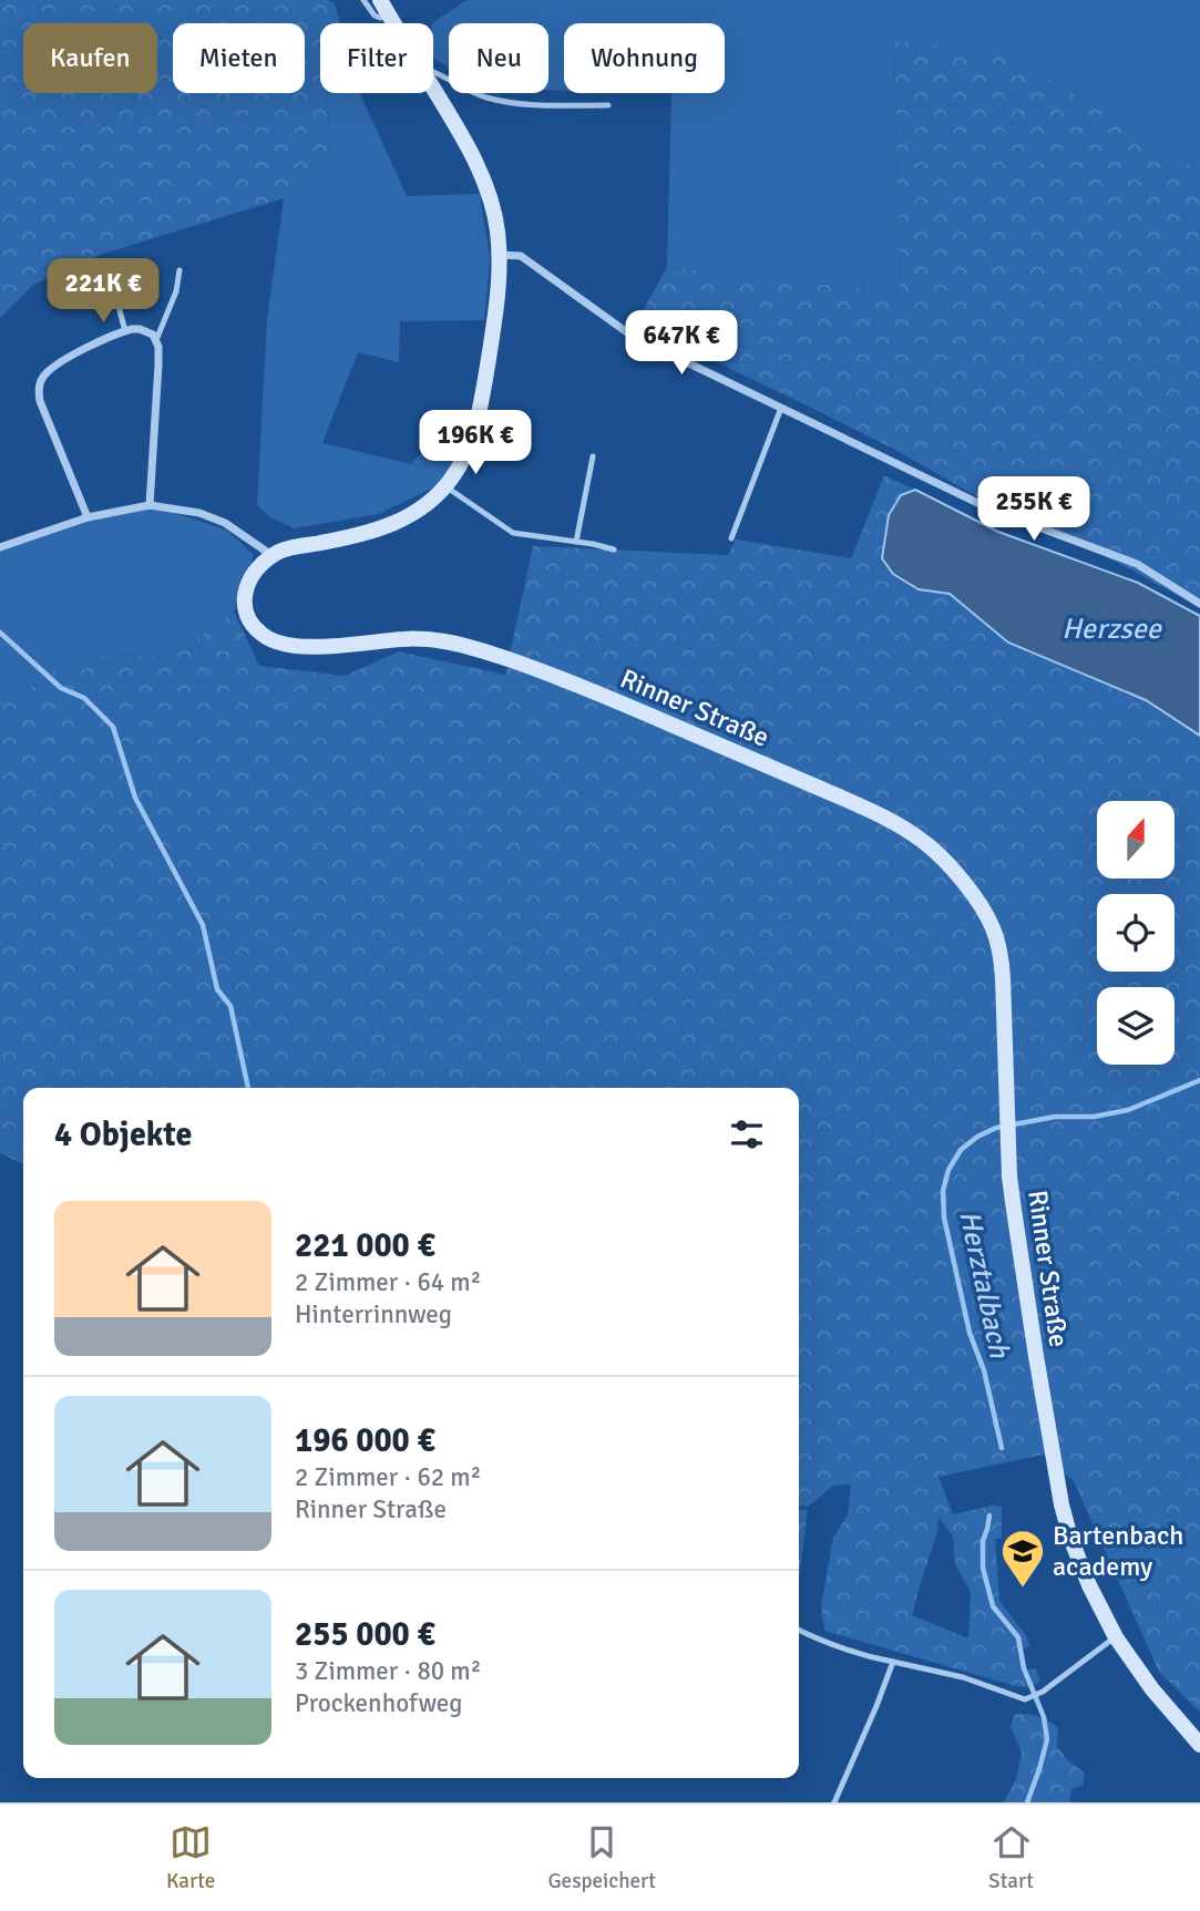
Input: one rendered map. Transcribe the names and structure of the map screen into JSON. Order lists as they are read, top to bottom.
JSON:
{
  "streets": {
    "main road": ["Rinner Straße"]
  },
  "water": ["Herzsee", "Herztalbach"],
  "places": {
    "school or university": ["Bartenbach academy"]
  },
  "north": "top",
  "page": {
    "chip": [
      "Kaufen",
      "Mieten",
      "Filter",
      "Neu",
      "Wohnung"
    ],
    "price": [
      "221K €",
      "647K €",
      "196K €",
      "255K €"
    ],
    "heading": "4 Objekte",
    "list": [
      {
        "name": "221 000 €",
        "note": "2 Zimmer · 64 m² · Hinterrinnweg"
      },
      {
        "name": "196 000 €",
        "note": "2 Zimmer · 62 m² · Rinner Straße"
      },
      {
        "name": "255 000 €",
        "note": "3 Zimmer · 80 m² · Prockenhofweg"
      }
    ],
    "tabs": ["Karte", "Gespeichert", "Start"]
  }
}
